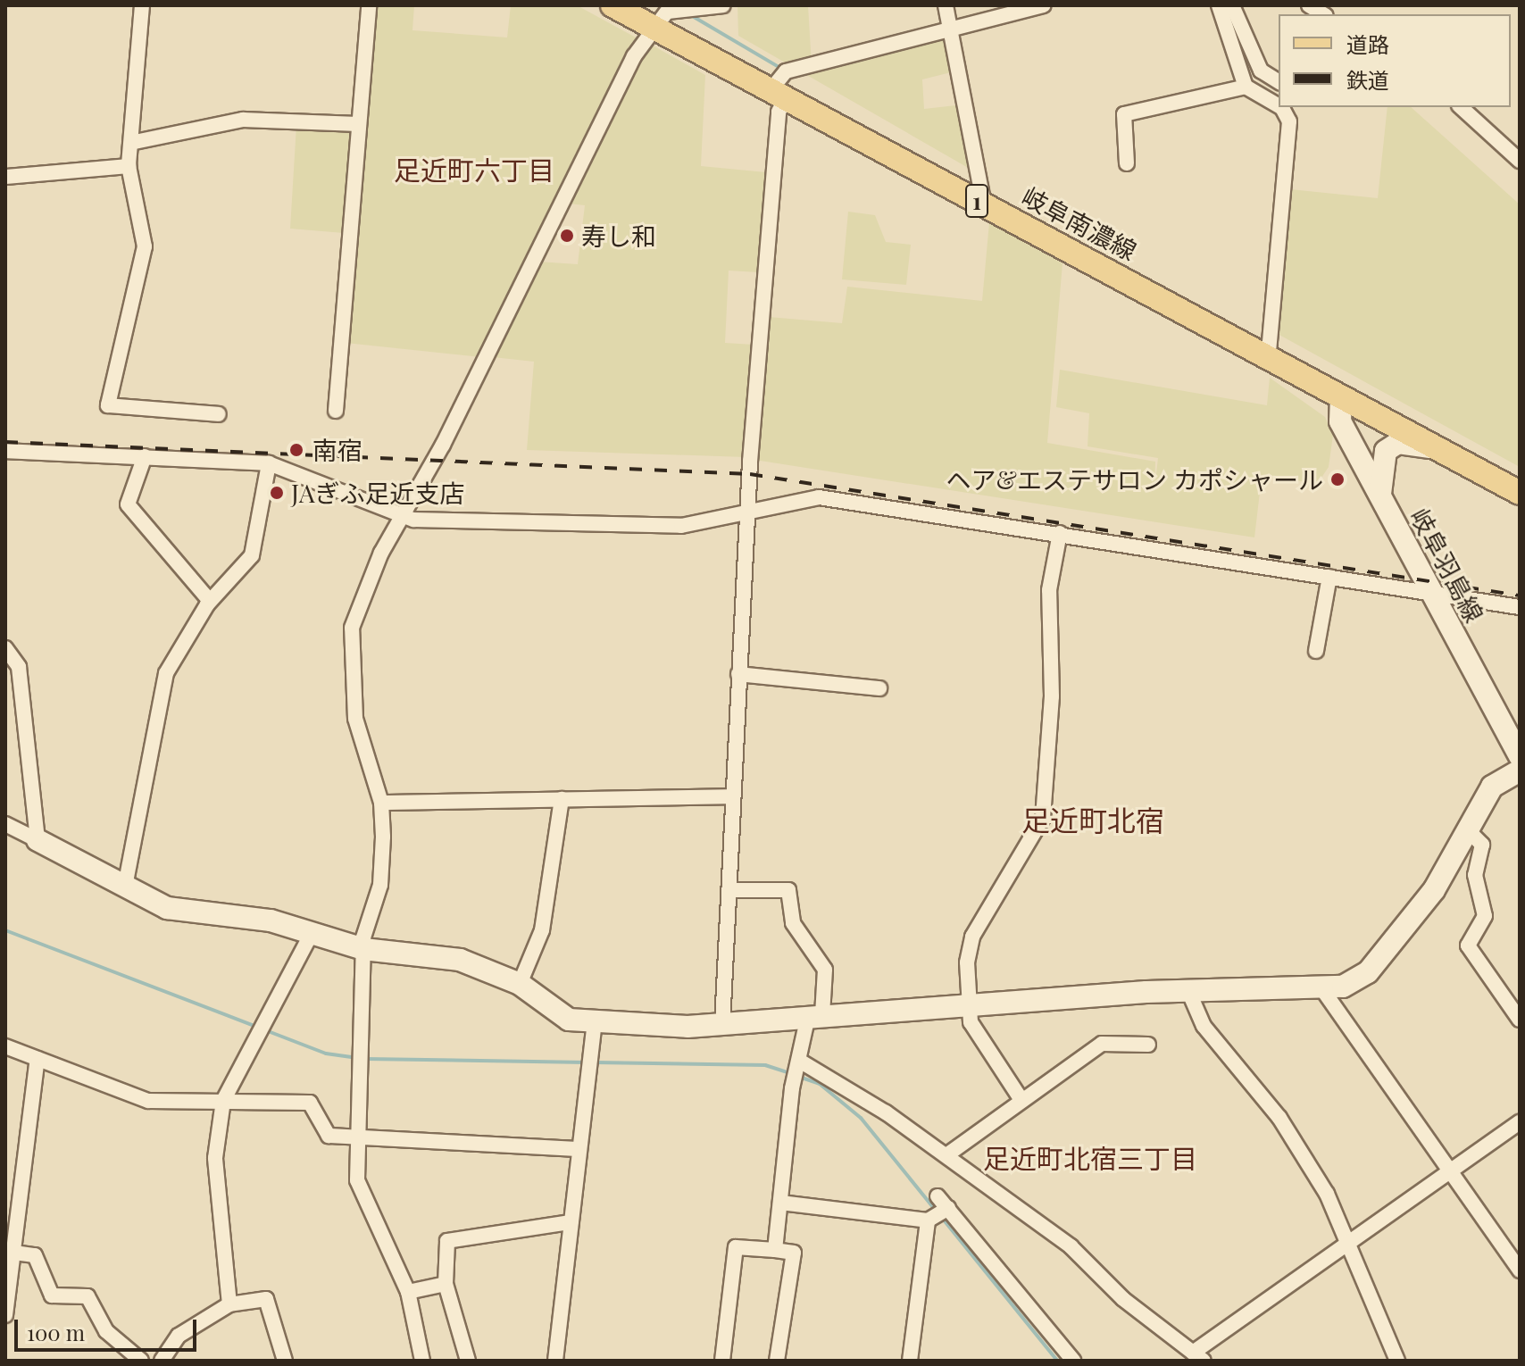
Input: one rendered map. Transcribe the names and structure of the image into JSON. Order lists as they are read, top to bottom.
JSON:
{
  "streets": {
    "main road": ["1", "岐阜南濃線"],
    "street": ["岐阜羽島線"]
  },
  "crossings": [
    ["岐阜南濃線", "岐阜羽島線"]
  ],
  "districts": ["足近町六丁目", "足近町北宿", "足近町北宿三丁目"],
  "places": [
    "寿し和",
    "南宿",
    "ヘア&エステサロン カポシャール",
    "JAぎふ足近支店"
  ],
  "legend": ["道路", "鉄道"],
  "scale_bar": "100 m"
}
